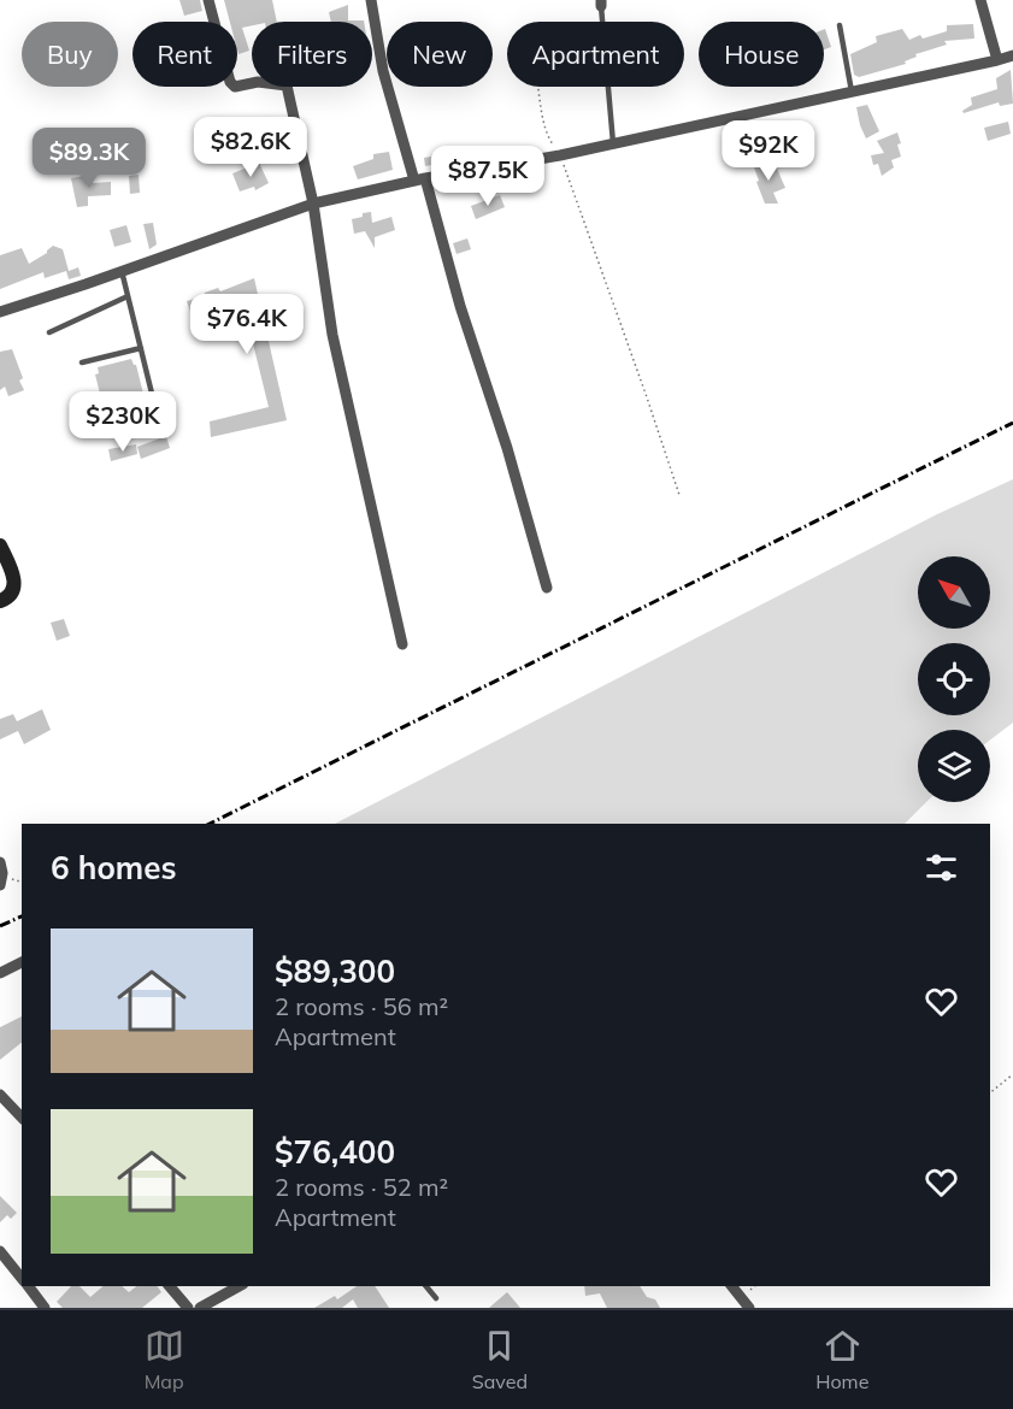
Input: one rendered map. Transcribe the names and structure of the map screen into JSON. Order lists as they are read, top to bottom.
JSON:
{
  "north": "top left",
  "page": {
    "chip": [
      "Buy",
      "Rent",
      "Filters",
      "New",
      "Apartment",
      "House"
    ],
    "price": [
      "$82.6K",
      "$92K",
      "$89.3K",
      "$87.5K",
      "$76.4K",
      "$230K"
    ],
    "heading": "6 homes",
    "list": [
      {
        "name": "$89,300",
        "note": "2 rooms · 56 m² · Apartment"
      },
      {
        "name": "$76,400",
        "note": "2 rooms · 52 m² · Apartment"
      }
    ],
    "tabs": ["Map", "Saved", "Home"]
  }
}
